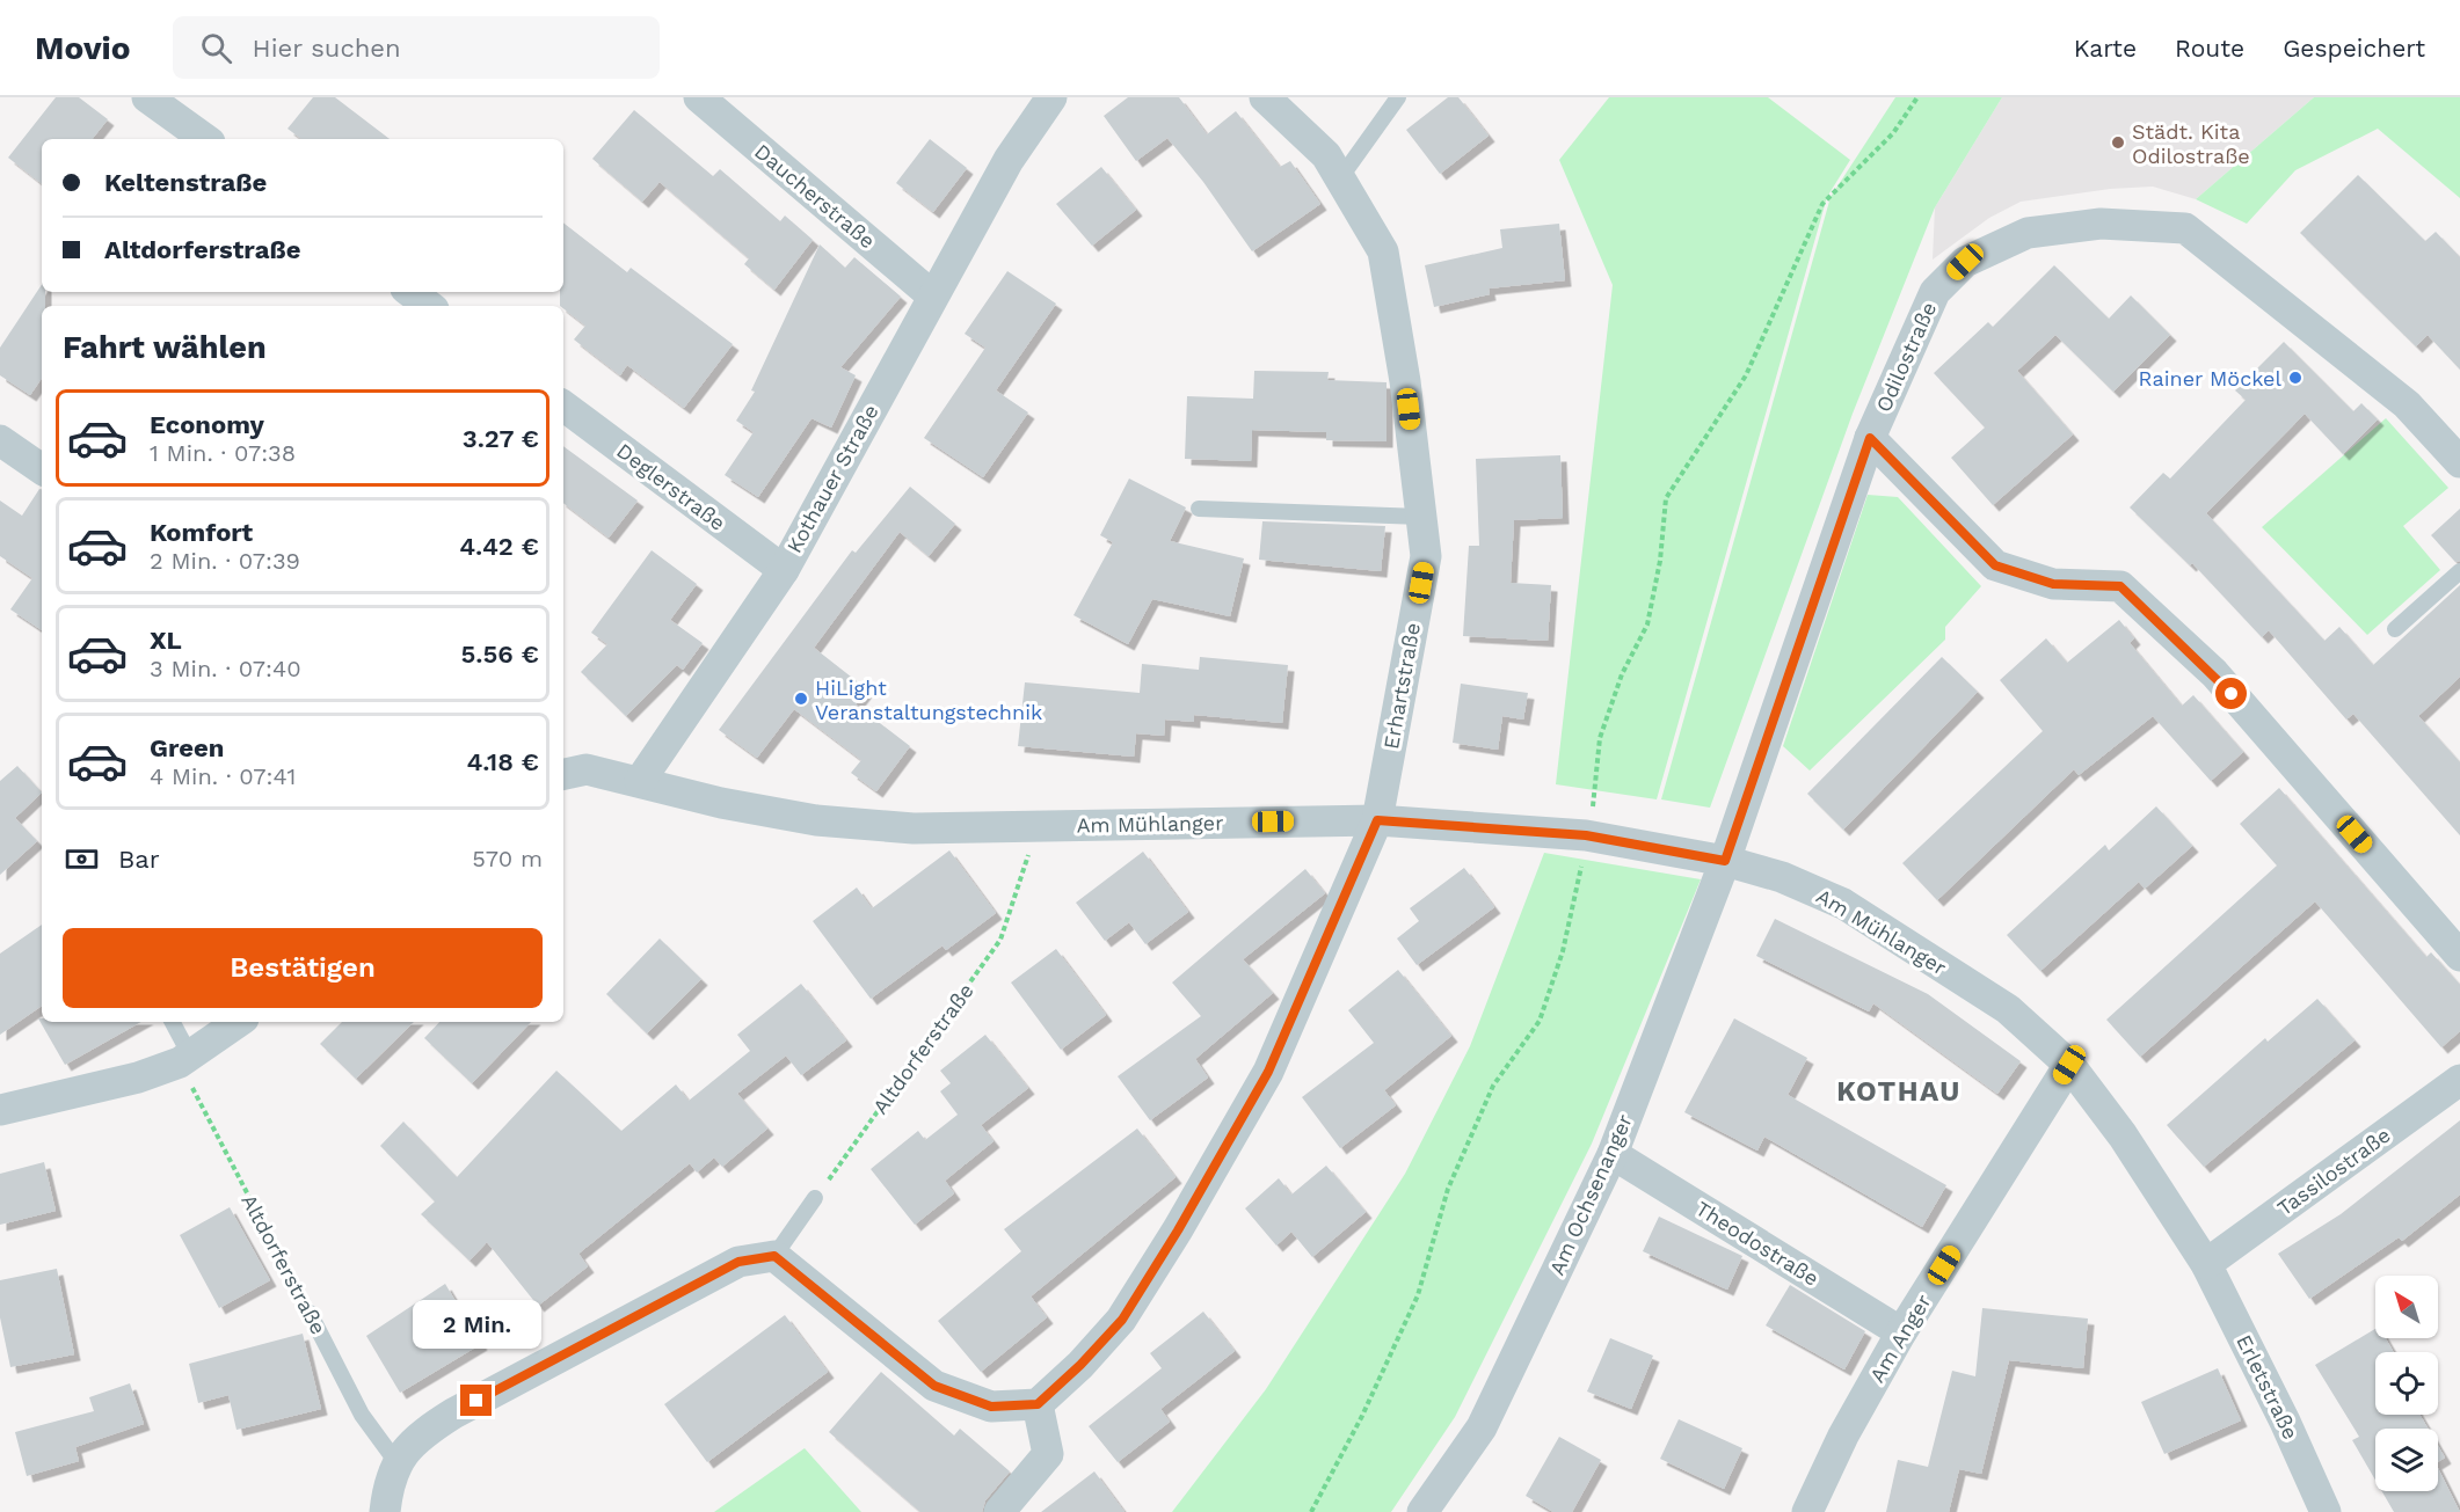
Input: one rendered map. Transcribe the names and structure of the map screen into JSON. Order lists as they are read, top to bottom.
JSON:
{
  "streets": {
    "street": [
      "Daucherstraße",
      "Odilostraße",
      "Kothauer Straße",
      "Deglerstraße",
      "Erhartstraße",
      "Am Mühlanger",
      "Tassilostraße",
      "Am Ochsenanger",
      "Theodostraße",
      "Am Anger",
      "Erletstraße"
    ],
    "lane": ["Altdorferstraße"]
  },
  "crossings": [
    ["Daucherstraße", "Kothauer Straße"],
    ["Odilostraße", "Am Mühlanger"],
    ["Odilostraße", "Am Ochsenanger"],
    ["Kothauer Straße", "Deglerstraße"],
    ["Kothauer Straße", "Am Mühlanger"],
    ["Erhartstraße", "Am Mühlanger"],
    ["Am Mühlanger", "Altdorferstraße"],
    ["Am Mühlanger", "Tassilostraße"],
    ["Am Mühlanger", "Am Ochsenanger"],
    ["Am Mühlanger", "Am Anger"],
    ["Am Mühlanger", "Erletstraße"],
    ["Tassilostraße", "Erletstraße"],
    ["Am Ochsenanger", "Theodostraße"],
    ["Theodostraße", "Am Anger"]
  ],
  "districts": ["KOTHAU"],
  "places": ["Städt. Kita Odilostraße", "Rainer Möckel", "HiLight Veranstaltungstechnik"],
  "north": "top left",
  "page": {
    "header": "Movio",
    "search": "Hier suchen",
    "nav": ["Karte", "Route", "Gespeichert"],
    "banner": ["Keltenstraße", "Altdorferstraße"],
    "heading": "Fahrt wählen",
    "list": [
      {
        "name": "Economy",
        "note": "1 Min. · 07:38",
        "value": "3.27 €"
      },
      {
        "name": "Komfort",
        "note": "2 Min. · 07:39",
        "value": "4.42 €"
      },
      {
        "name": "XL",
        "note": "3 Min. · 07:40",
        "value": "5.56 €"
      },
      {
        "name": "Green",
        "note": "4 Min. · 07:41",
        "value": "4.18 €"
      }
    ],
    "pay": ["Bar", "570 m"],
    "buttons": "Bestätigen",
    "bubble": "2 Min."
  }
}
